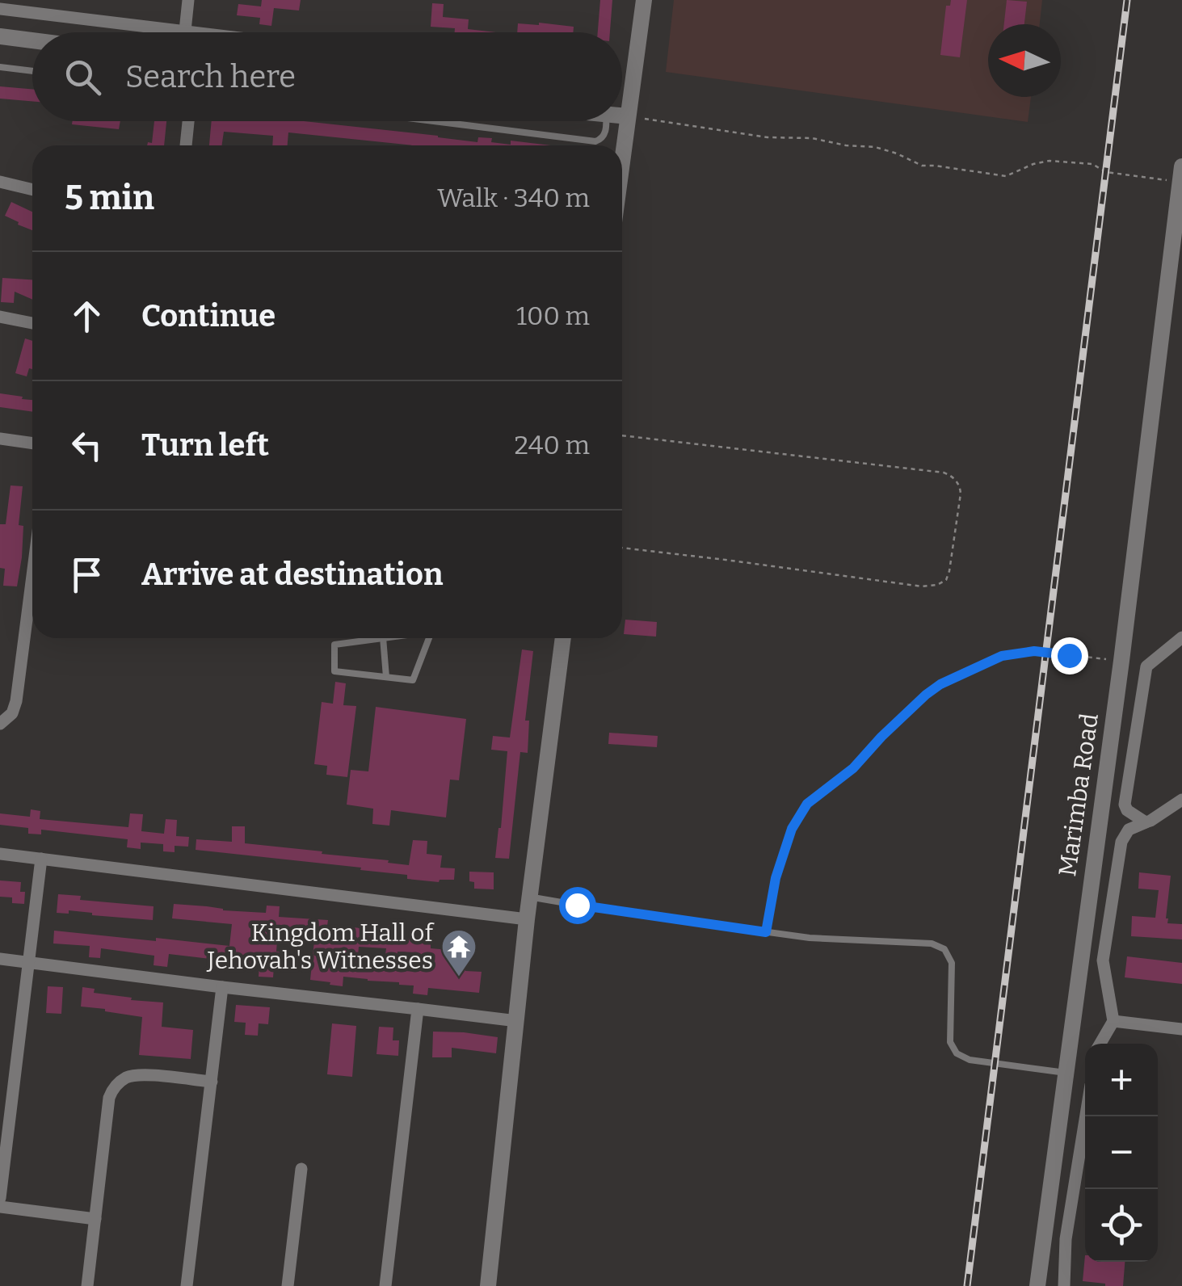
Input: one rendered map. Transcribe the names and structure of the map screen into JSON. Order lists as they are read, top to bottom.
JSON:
{
  "streets": {
    "street": ["Marimba Road"]
  },
  "places": {
    "temple": ["Kingdom Hall of Jehovah's Witnesses"]
  },
  "north": "left",
  "page": {
    "search": "Search here",
    "heading": ["5 min", "Walk · 340 m"],
    "list": [
      ["Continue", "100 m"],
      ["Turn left", "240 m"],
      "Arrive at destination"
    ],
    "map_buttons": ["+", "−"]
  }
}
